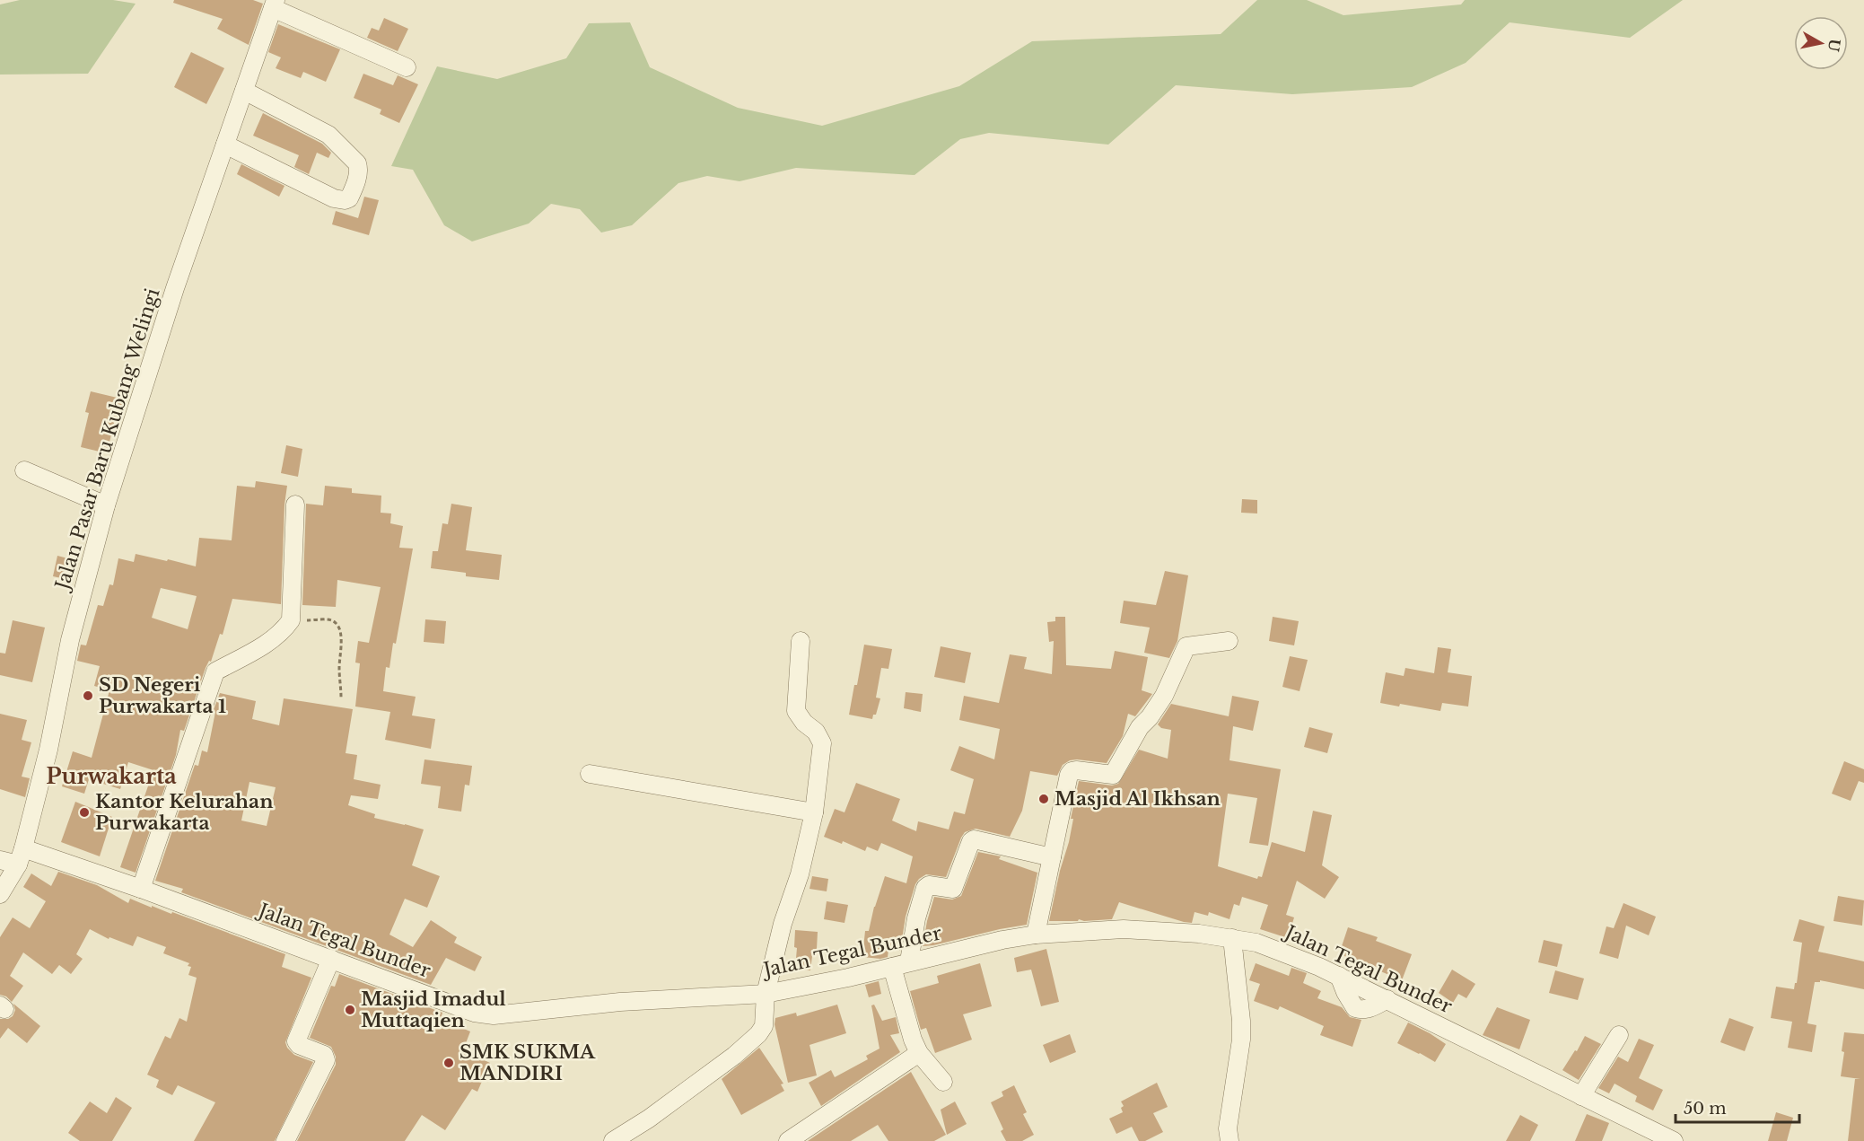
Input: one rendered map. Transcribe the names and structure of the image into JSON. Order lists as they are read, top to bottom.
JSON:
{
  "streets": {
    "street": ["Jalan Pasar Baru Kubang Welingi", "Jalan Tegal Bunder"]
  },
  "crossings": [
    ["Jalan Pasar Baru Kubang Welingi", "Jalan Tegal Bunder"]
  ],
  "districts": ["Purwakarta"],
  "places": [
    "SD Negeri Purwakarta 1",
    "Masjid Al Ikhsan",
    "Kantor Kelurahan Purwakarta",
    "Masjid Imadul Muttaqien",
    "SMK SUKMA MANDIRI"
  ],
  "scale_bar": "50 m",
  "north": "right"
}
